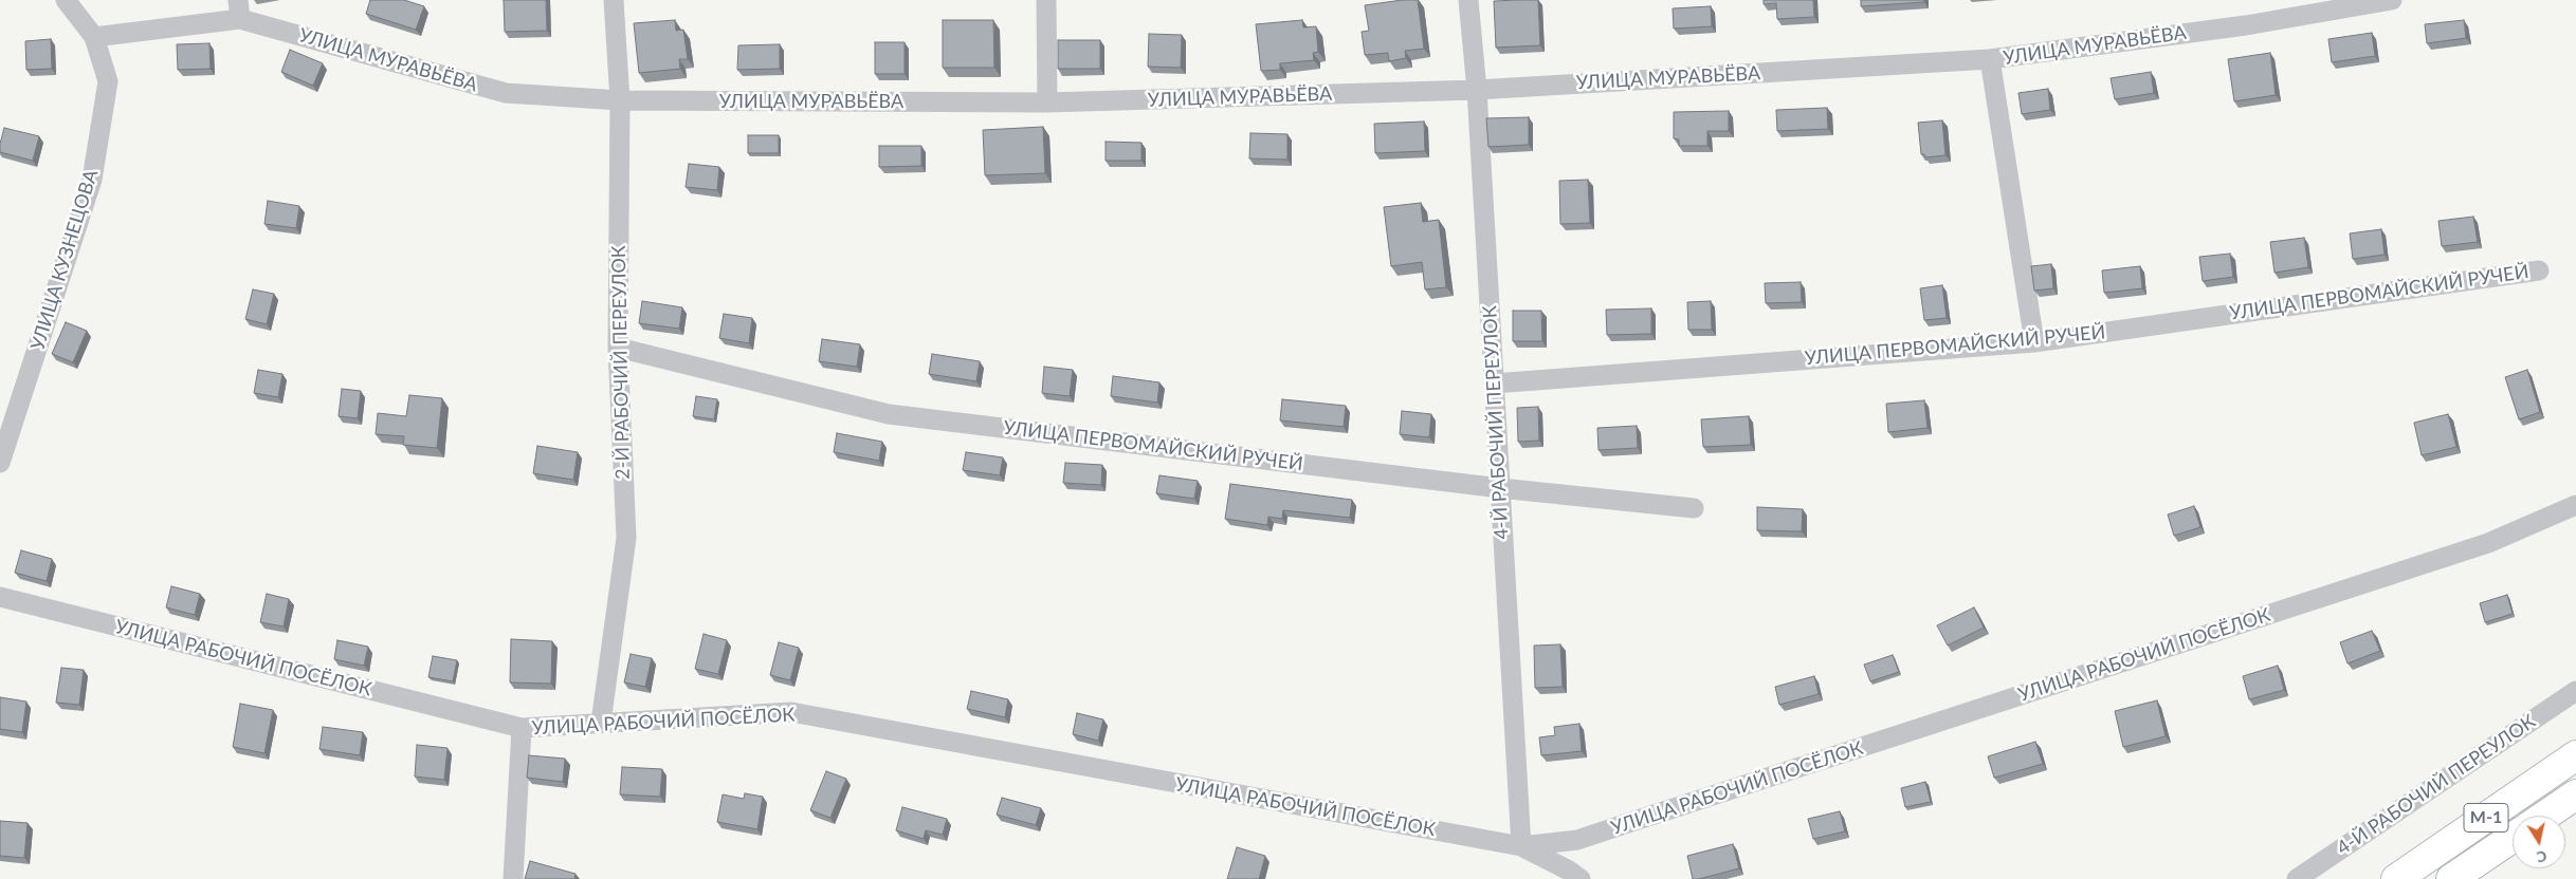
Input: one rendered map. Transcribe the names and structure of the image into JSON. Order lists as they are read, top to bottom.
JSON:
{
  "streets": {
    "highway": ["М-1"],
    "street": [
      "УЛИЦА МУРАВЬЁВА",
      "УЛИЦА КУЗНЕЦОВА",
      "УЛИЦА ПЕРВОМАЙСКИЙ РУЧЕЙ",
      "2-Й РАБОЧИЙ ПЕРЕУЛОК",
      "4-Й РАБОЧИЙ ПЕРЕУЛОК",
      "УЛИЦА РАБОЧИЙ ПОСЁЛОК"
    ]
  },
  "crossings": [
    ["УЛИЦА МУРАВЬЁВА", "УЛИЦА КУЗНЕЦОВА"],
    ["УЛИЦА МУРАВЬЁВА", "2-Й РАБОЧИЙ ПЕРЕУЛОК"],
    ["УЛИЦА МУРАВЬЁВА", "4-Й РАБОЧИЙ ПЕРЕУЛОК"],
    ["УЛИЦА ПЕРВОМАЙСКИЙ РУЧЕЙ", "2-Й РАБОЧИЙ ПЕРЕУЛОК"],
    ["УЛИЦА ПЕРВОМАЙСКИЙ РУЧЕЙ", "4-Й РАБОЧИЙ ПЕРЕУЛОК"],
    ["2-Й РАБОЧИЙ ПЕРЕУЛОК", "УЛИЦА РАБОЧИЙ ПОСЁЛОК"],
    ["4-Й РАБОЧИЙ ПЕРЕУЛОК", "УЛИЦА РАБОЧИЙ ПОСЁЛОК"]
  ],
  "north": "bottom"
}
